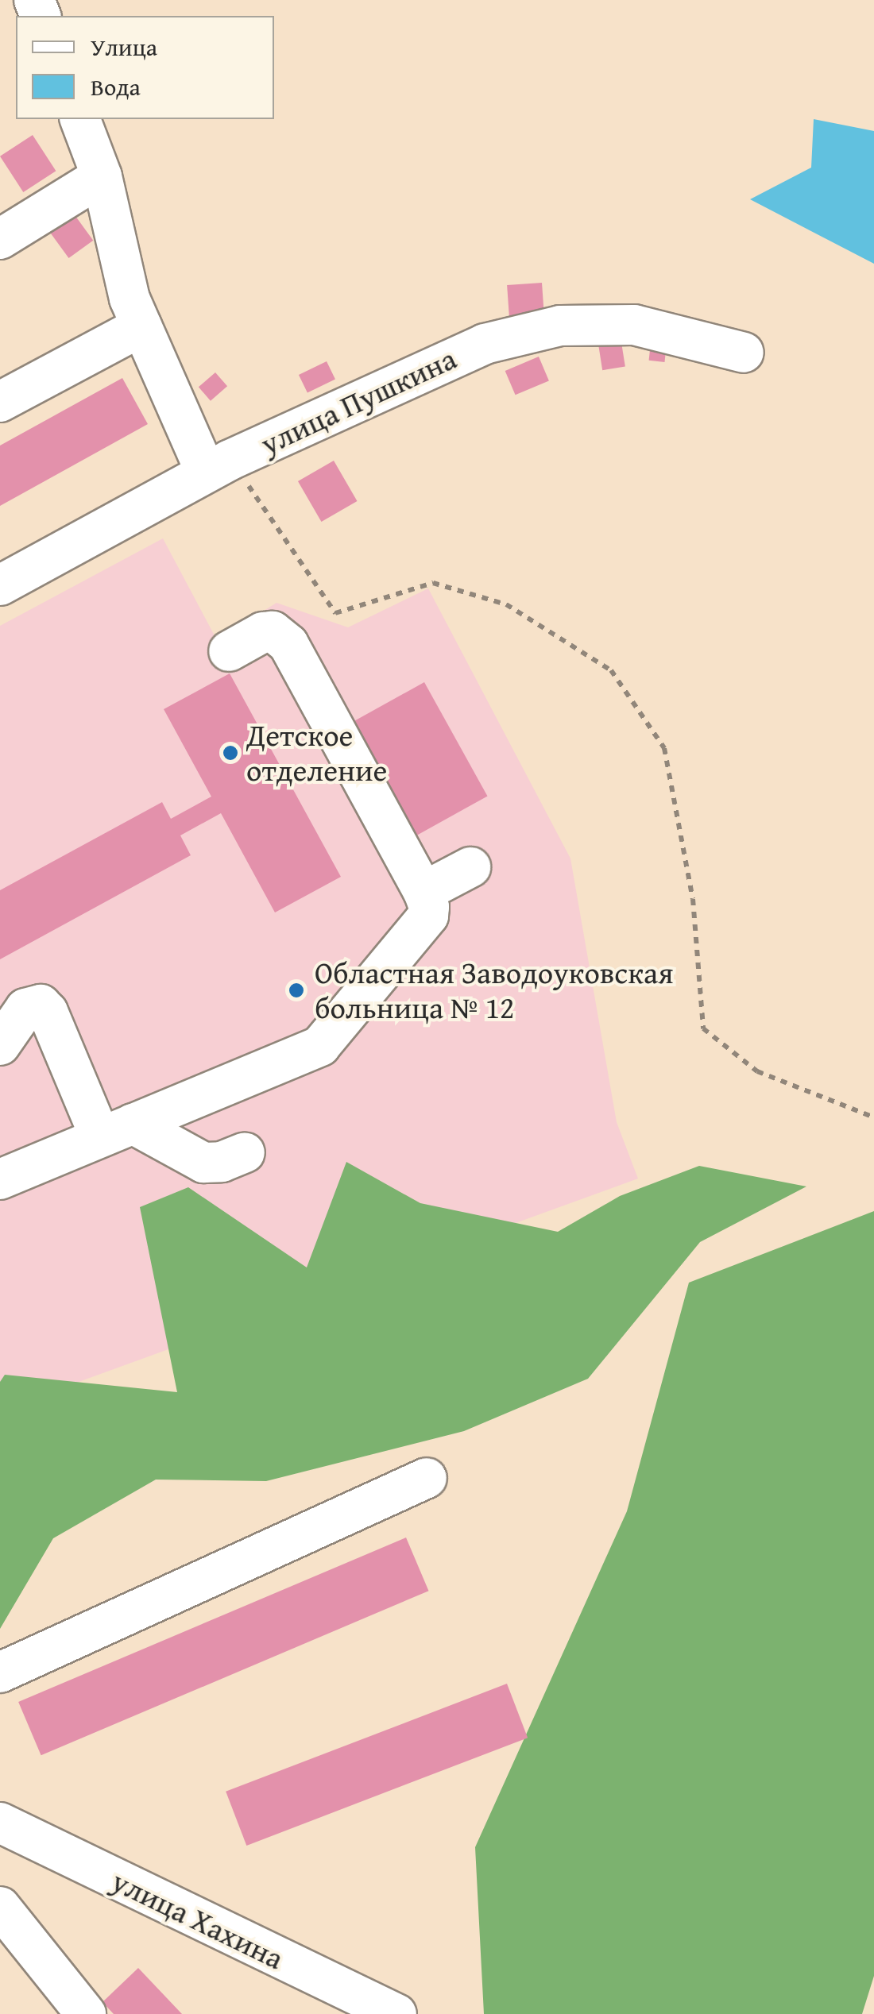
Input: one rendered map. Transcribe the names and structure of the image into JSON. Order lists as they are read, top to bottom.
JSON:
{
  "streets": {
    "street": ["улица Пушкина", "улица Хахина"]
  },
  "places": ["Детское отделение", "Областная Заводоуковская больница № 12"],
  "legend": ["Улица", "Вода"]
}
